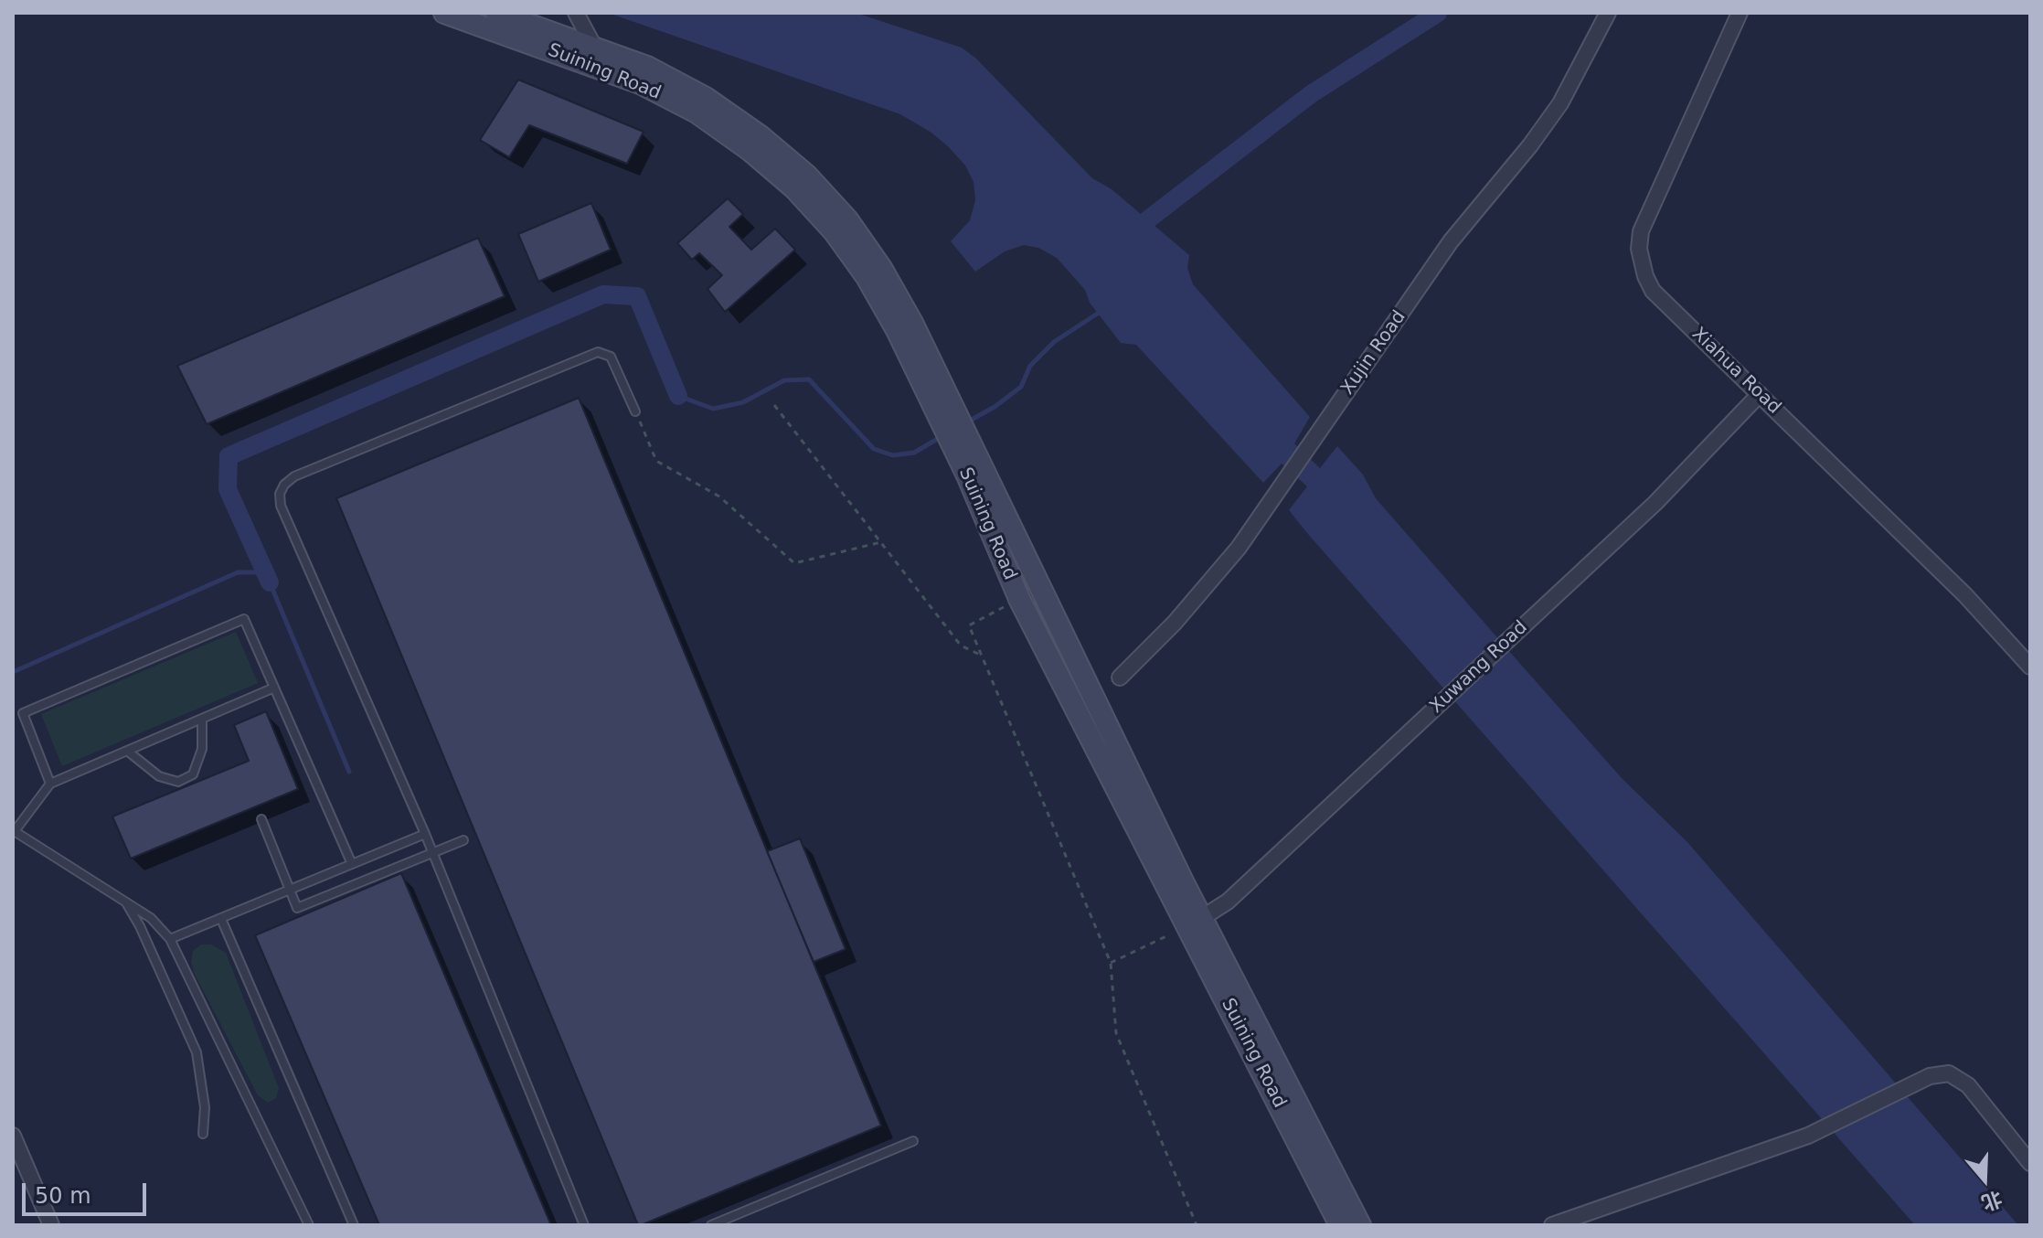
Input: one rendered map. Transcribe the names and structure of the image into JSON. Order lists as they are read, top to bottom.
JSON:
{
  "streets": {
    "main road": ["Suining Road"],
    "street": ["Xujin Road", "Xiahua Road", "Xuwang Road"]
  },
  "crossings": [
    ["Suining Road", "Xuwang Road"],
    ["Xiahua Road", "Xuwang Road"]
  ],
  "scale_bar": "50 m",
  "north": "bottom"
}
